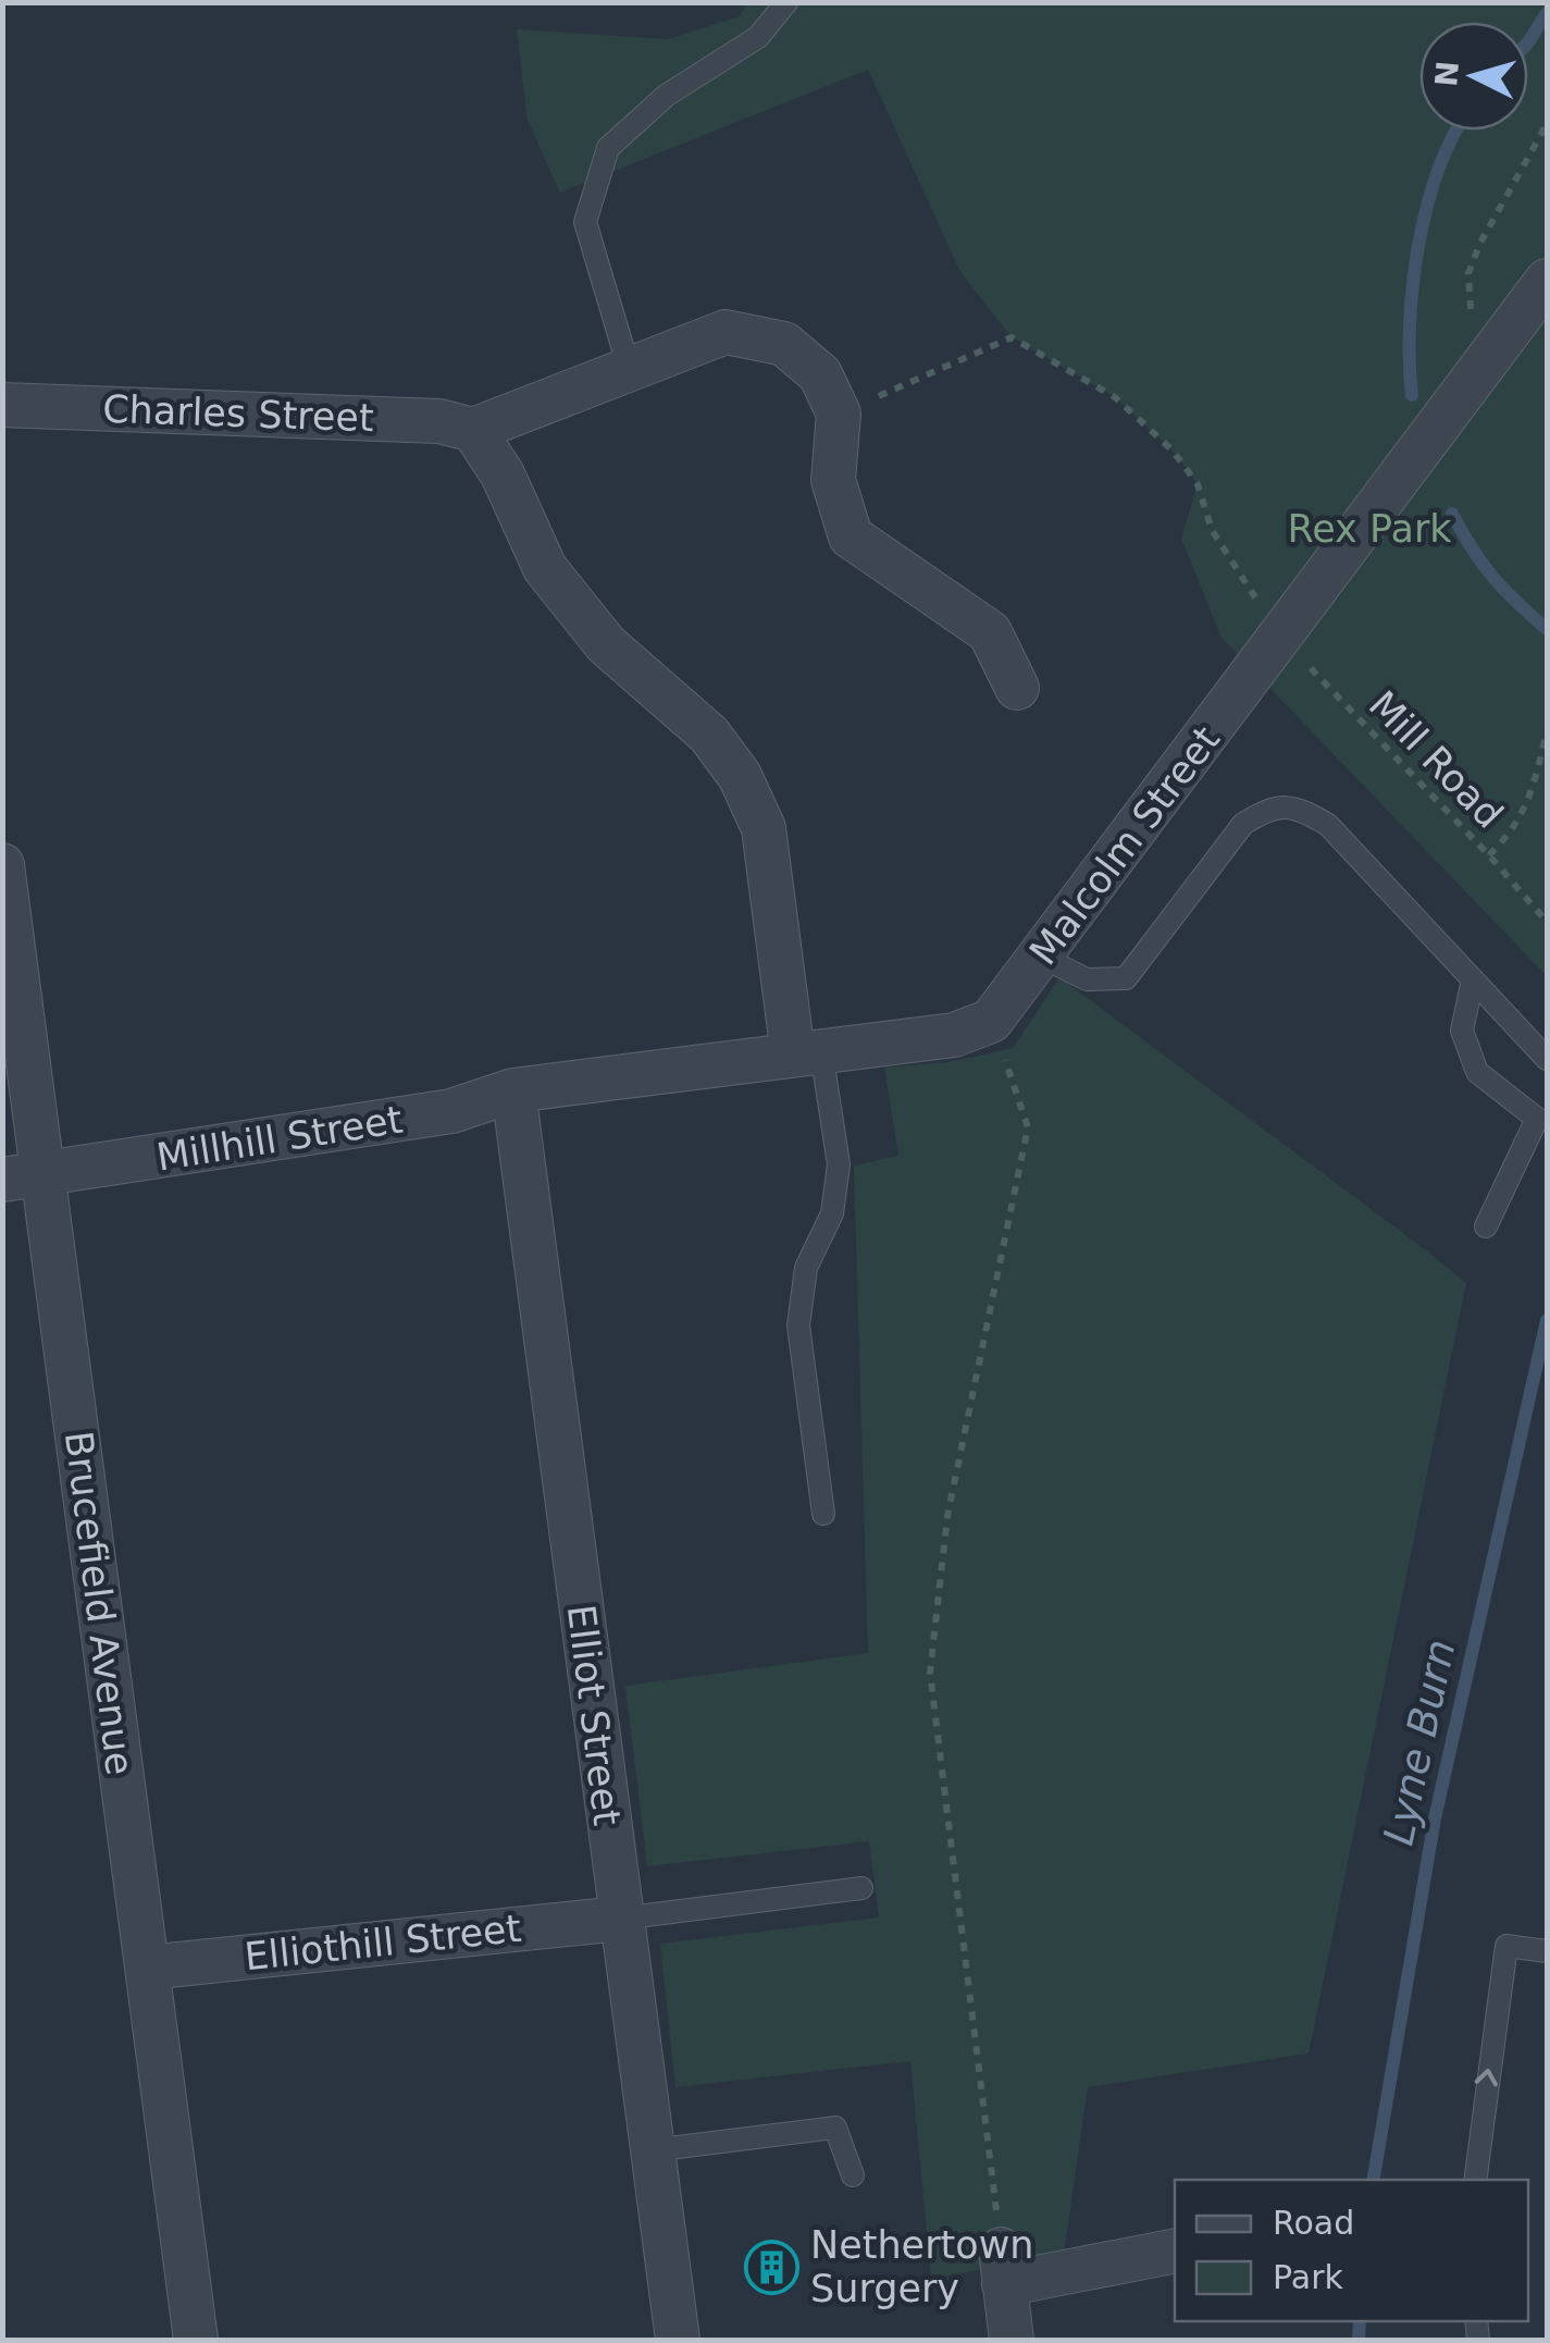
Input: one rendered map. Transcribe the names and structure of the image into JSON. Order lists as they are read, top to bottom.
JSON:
{
  "streets": {
    "street": [
      "Charles Street",
      "Malcolm Street",
      "Millhill Street",
      "Brucefield Avenue",
      "Elliot Street",
      "Elliothill Street"
    ],
    "path": ["Mill Road"]
  },
  "crossings": [
    ["Mill Road", "Malcolm Street"],
    ["Millhill Street", "Brucefield Avenue"],
    ["Millhill Street", "Elliot Street"],
    ["Brucefield Avenue", "Elliothill Street"],
    ["Elliot Street", "Elliothill Street"]
  ],
  "water": ["Lyne Burn"],
  "parks": ["Rex Park"],
  "places": {
    "building": ["Nethertown Surgery"]
  },
  "legend": ["Road", "Park"],
  "north": "left"
}
